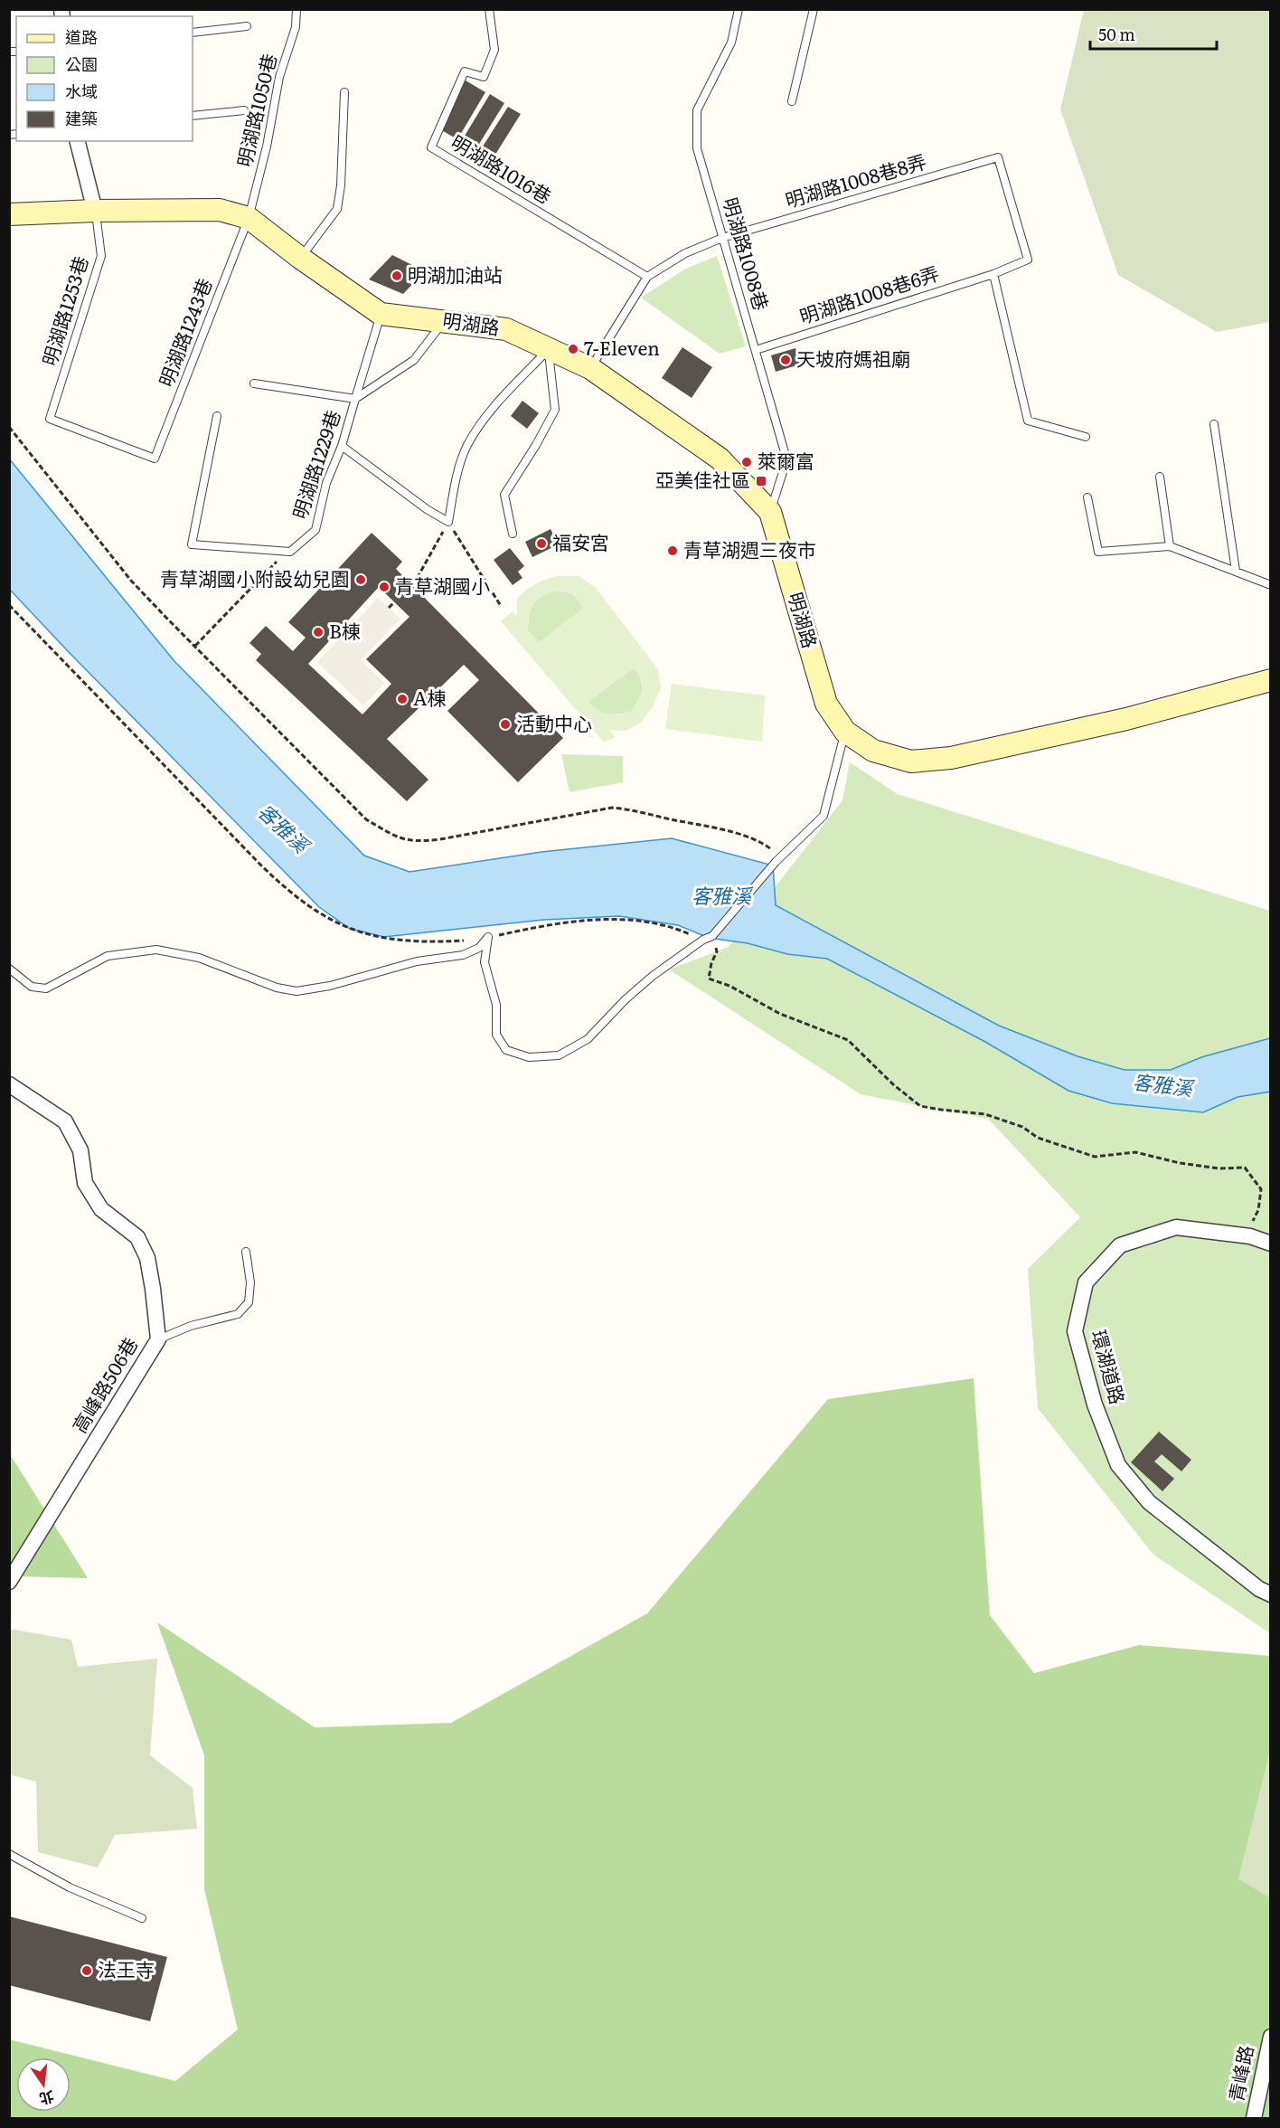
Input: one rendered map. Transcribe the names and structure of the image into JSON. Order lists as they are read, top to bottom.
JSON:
{
  "streets": {
    "street": [
      "明湖路",
      "環湖道路",
      "高峰路506巷",
      "青峰路"
    ],
    "lane": [
      "明湖路1050巷",
      "明湖路1016巷",
      "明湖路1008巷8弄",
      "明湖路1008巷",
      "明湖路1008巷6弄",
      "明湖路1253巷",
      "明湖路1243巷",
      "明湖路1229巷"
    ]
  },
  "crossings": [
    ["明湖路1050巷", "明湖路"],
    ["明湖路1050巷", "明湖路1243巷"],
    ["明湖路1008巷8弄", "明湖路1008巷"],
    ["明湖路1008巷8弄", "明湖路1008巷6弄"],
    ["明湖路1008巷", "明湖路1008巷6弄"],
    ["明湖路1008巷", "明湖路"],
    ["明湖路1253巷", "明湖路"],
    ["明湖路1253巷", "明湖路1243巷"],
    ["明湖路", "明湖路1243巷"],
    ["明湖路", "明湖路1229巷"]
  ],
  "water": ["客雅溪"],
  "places": {
    "other": [
      "明湖加油站",
      "7-Eleven",
      "天坡府媽祖廟",
      "萊爾富",
      "福安宮",
      "青草湖週三夜市",
      "青草湖國小附設幼兒園",
      "青草湖國小",
      "B棟",
      "A棟",
      "活動中心",
      "法王寺"
    ],
    "transit": ["亞美佳社區"]
  },
  "legend": [
    "道路",
    "公園",
    "水域",
    "建築"
  ],
  "scale_bar": "50 m",
  "north": "bottom"
}
